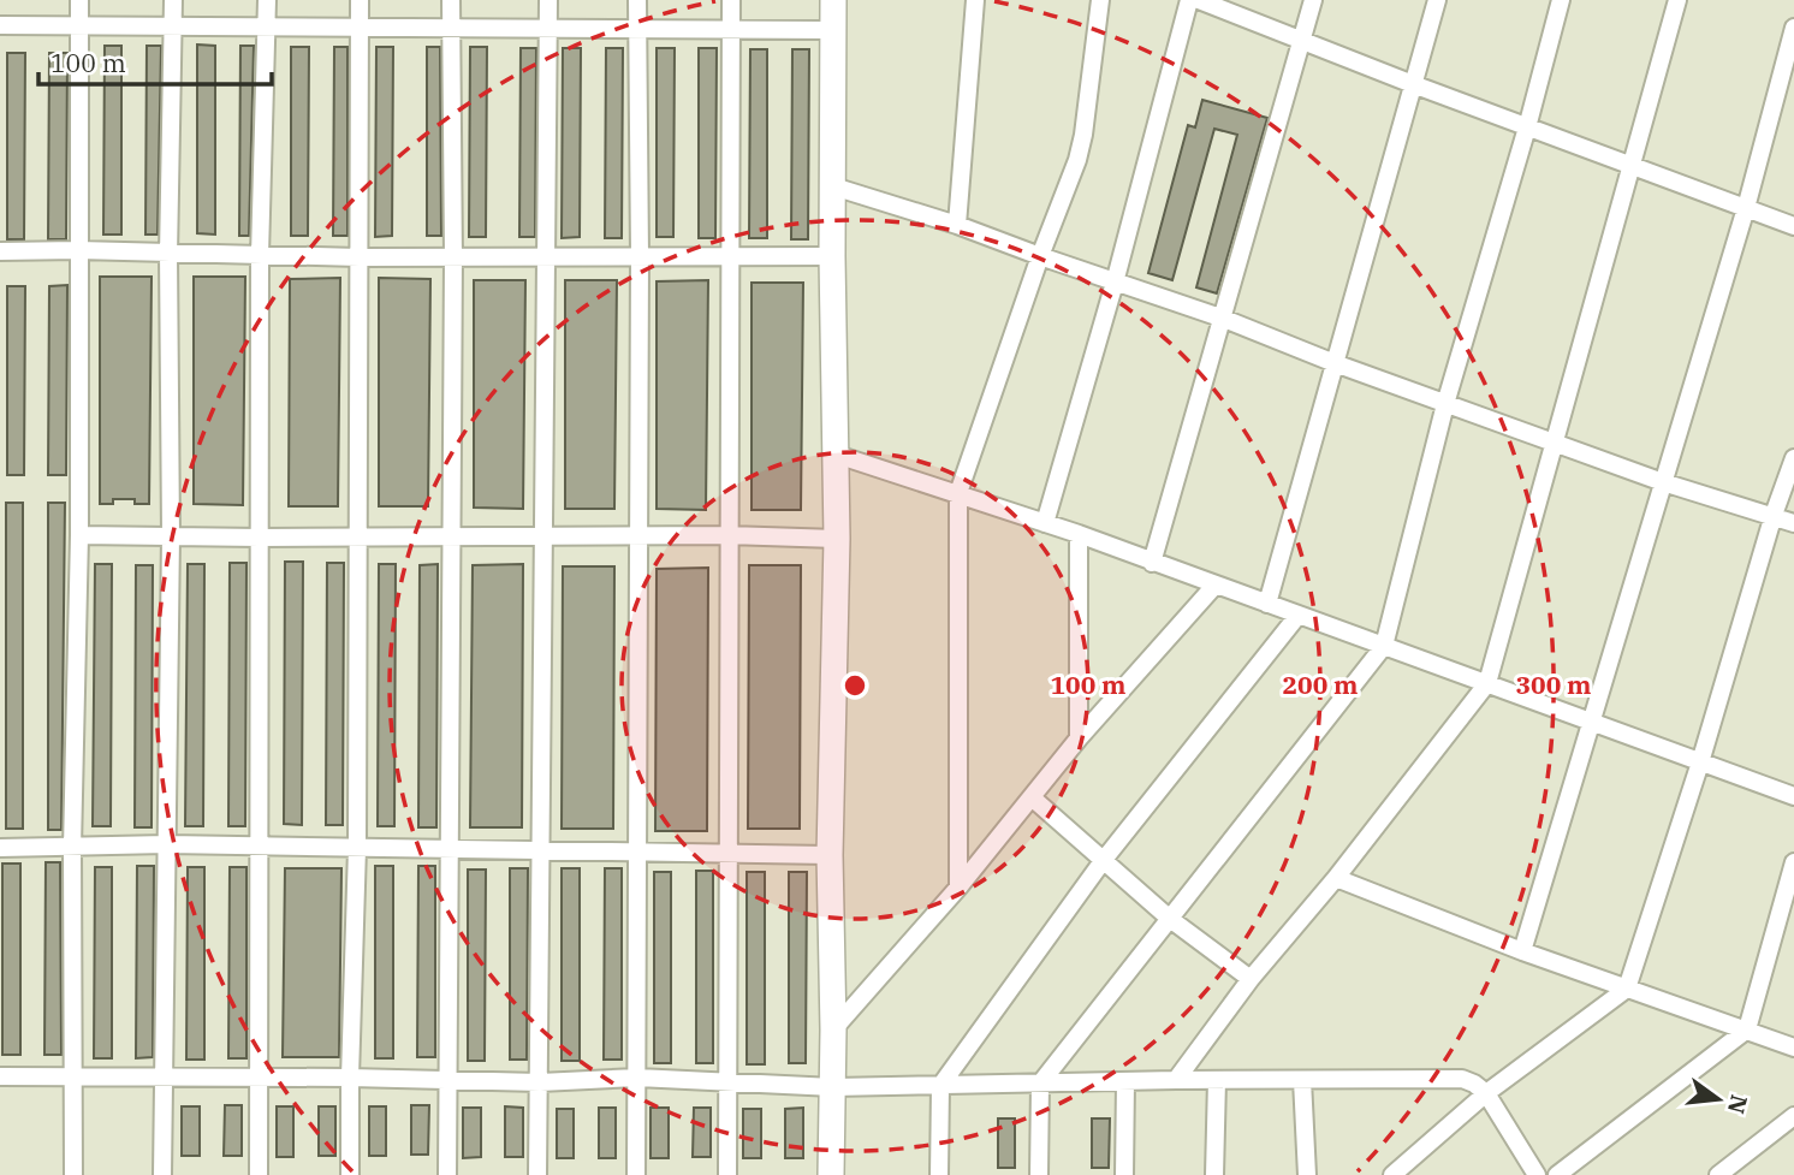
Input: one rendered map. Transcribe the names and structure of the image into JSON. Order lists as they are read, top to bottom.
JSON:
{
  "scale_bar": "100 m",
  "north": "right",
  "rings": ["100 m", "200 m", "300 m"]
}
